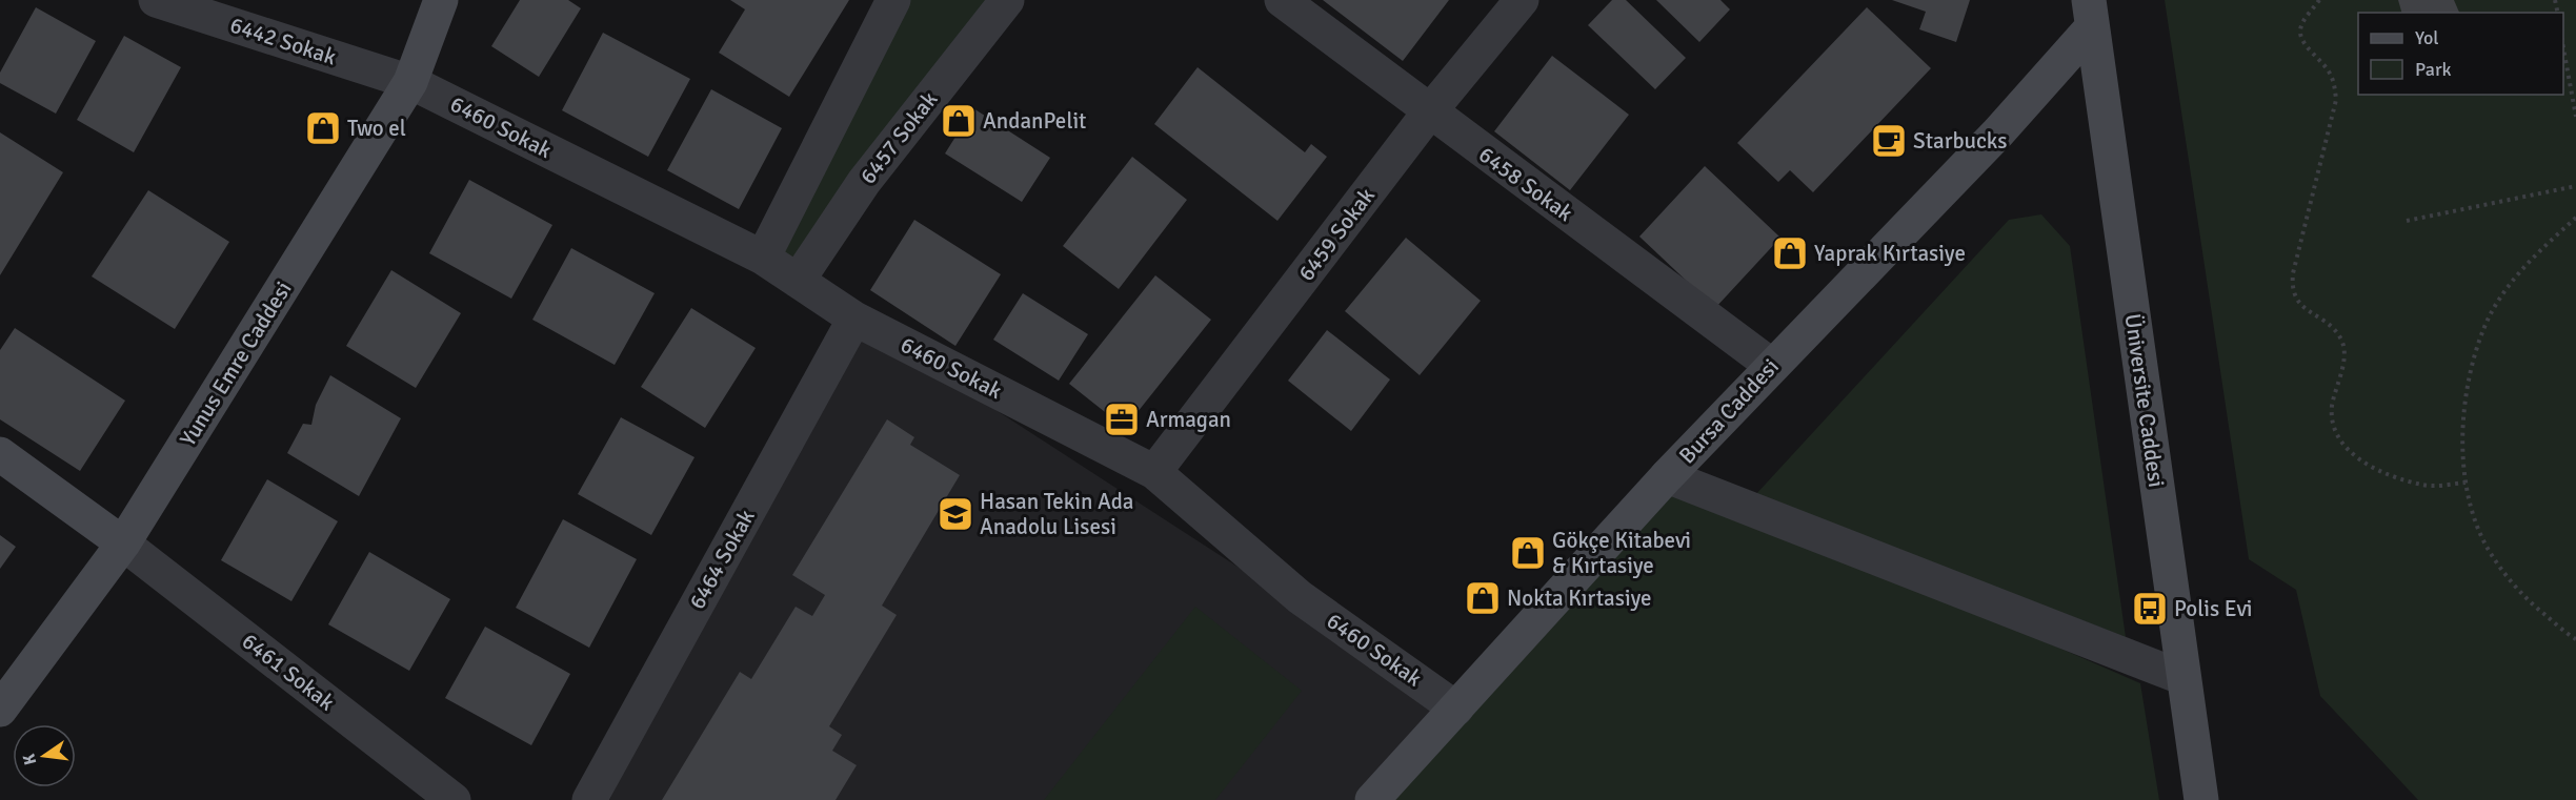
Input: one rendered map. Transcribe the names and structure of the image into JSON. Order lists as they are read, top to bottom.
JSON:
{
  "streets": {
    "main road": ["Yunus Emre Caddesi", "Üniversite Caddesi", "Bursa Caddesi"],
    "street": [
      "6442 Sokak",
      "6460 Sokak",
      "6457 Sokak",
      "6458 Sokak",
      "6459 Sokak",
      "6464 Sokak",
      "6461 Sokak"
    ]
  },
  "crossings": [
    ["6442 Sokak", "6460 Sokak"],
    ["6442 Sokak", "Yunus Emre Caddesi"],
    ["6460 Sokak", "6457 Sokak"],
    ["6460 Sokak", "6459 Sokak"],
    ["6460 Sokak", "Yunus Emre Caddesi"],
    ["6460 Sokak", "Bursa Caddesi"],
    ["6460 Sokak", "6464 Sokak"],
    ["6458 Sokak", "6459 Sokak"],
    ["6458 Sokak", "Bursa Caddesi"],
    ["Yunus Emre Caddesi", "6461 Sokak"],
    ["Üniversite Caddesi", "Bursa Caddesi"]
  ],
  "places": {
    "shop": [
      "AndanPelit",
      "Two el",
      "Yaprak Kırtasiye",
      "Gökçe Kitabevi & Kırtasiye",
      "Nokta Kırtasiye"
    ],
    "cafe": ["Starbucks"],
    "office": ["Armagan"],
    "school or university": ["Hasan Tekin Ada Anadolu Lisesi"],
    "bus stop": ["Polis Evi"]
  },
  "legend": ["Yol", "Park"],
  "north": "left"
}
